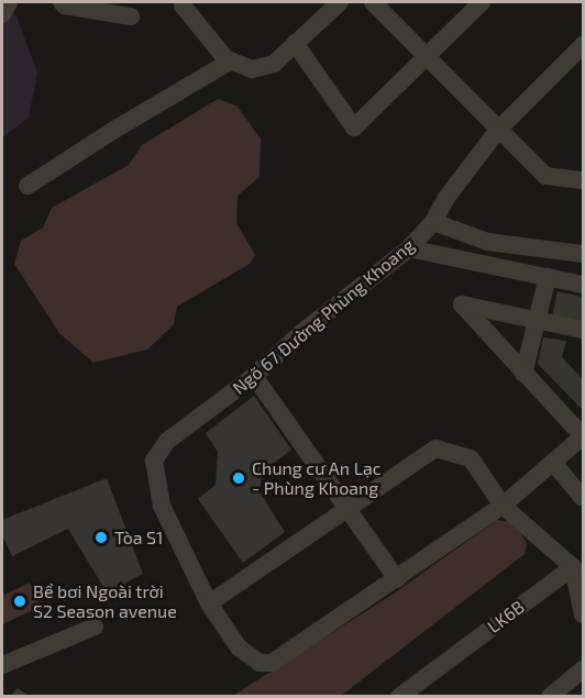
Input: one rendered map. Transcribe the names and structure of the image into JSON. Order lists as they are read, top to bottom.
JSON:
{
  "streets": {
    "street": ["Ngõ 67 Đường Phùng Khoang", "LK6B"]
  },
  "places": ["Chung cư An Lạc - Phùng Khoang", "Tòa S1", "Bể bơi Ngoài trời S2 Season avenue"]
}
